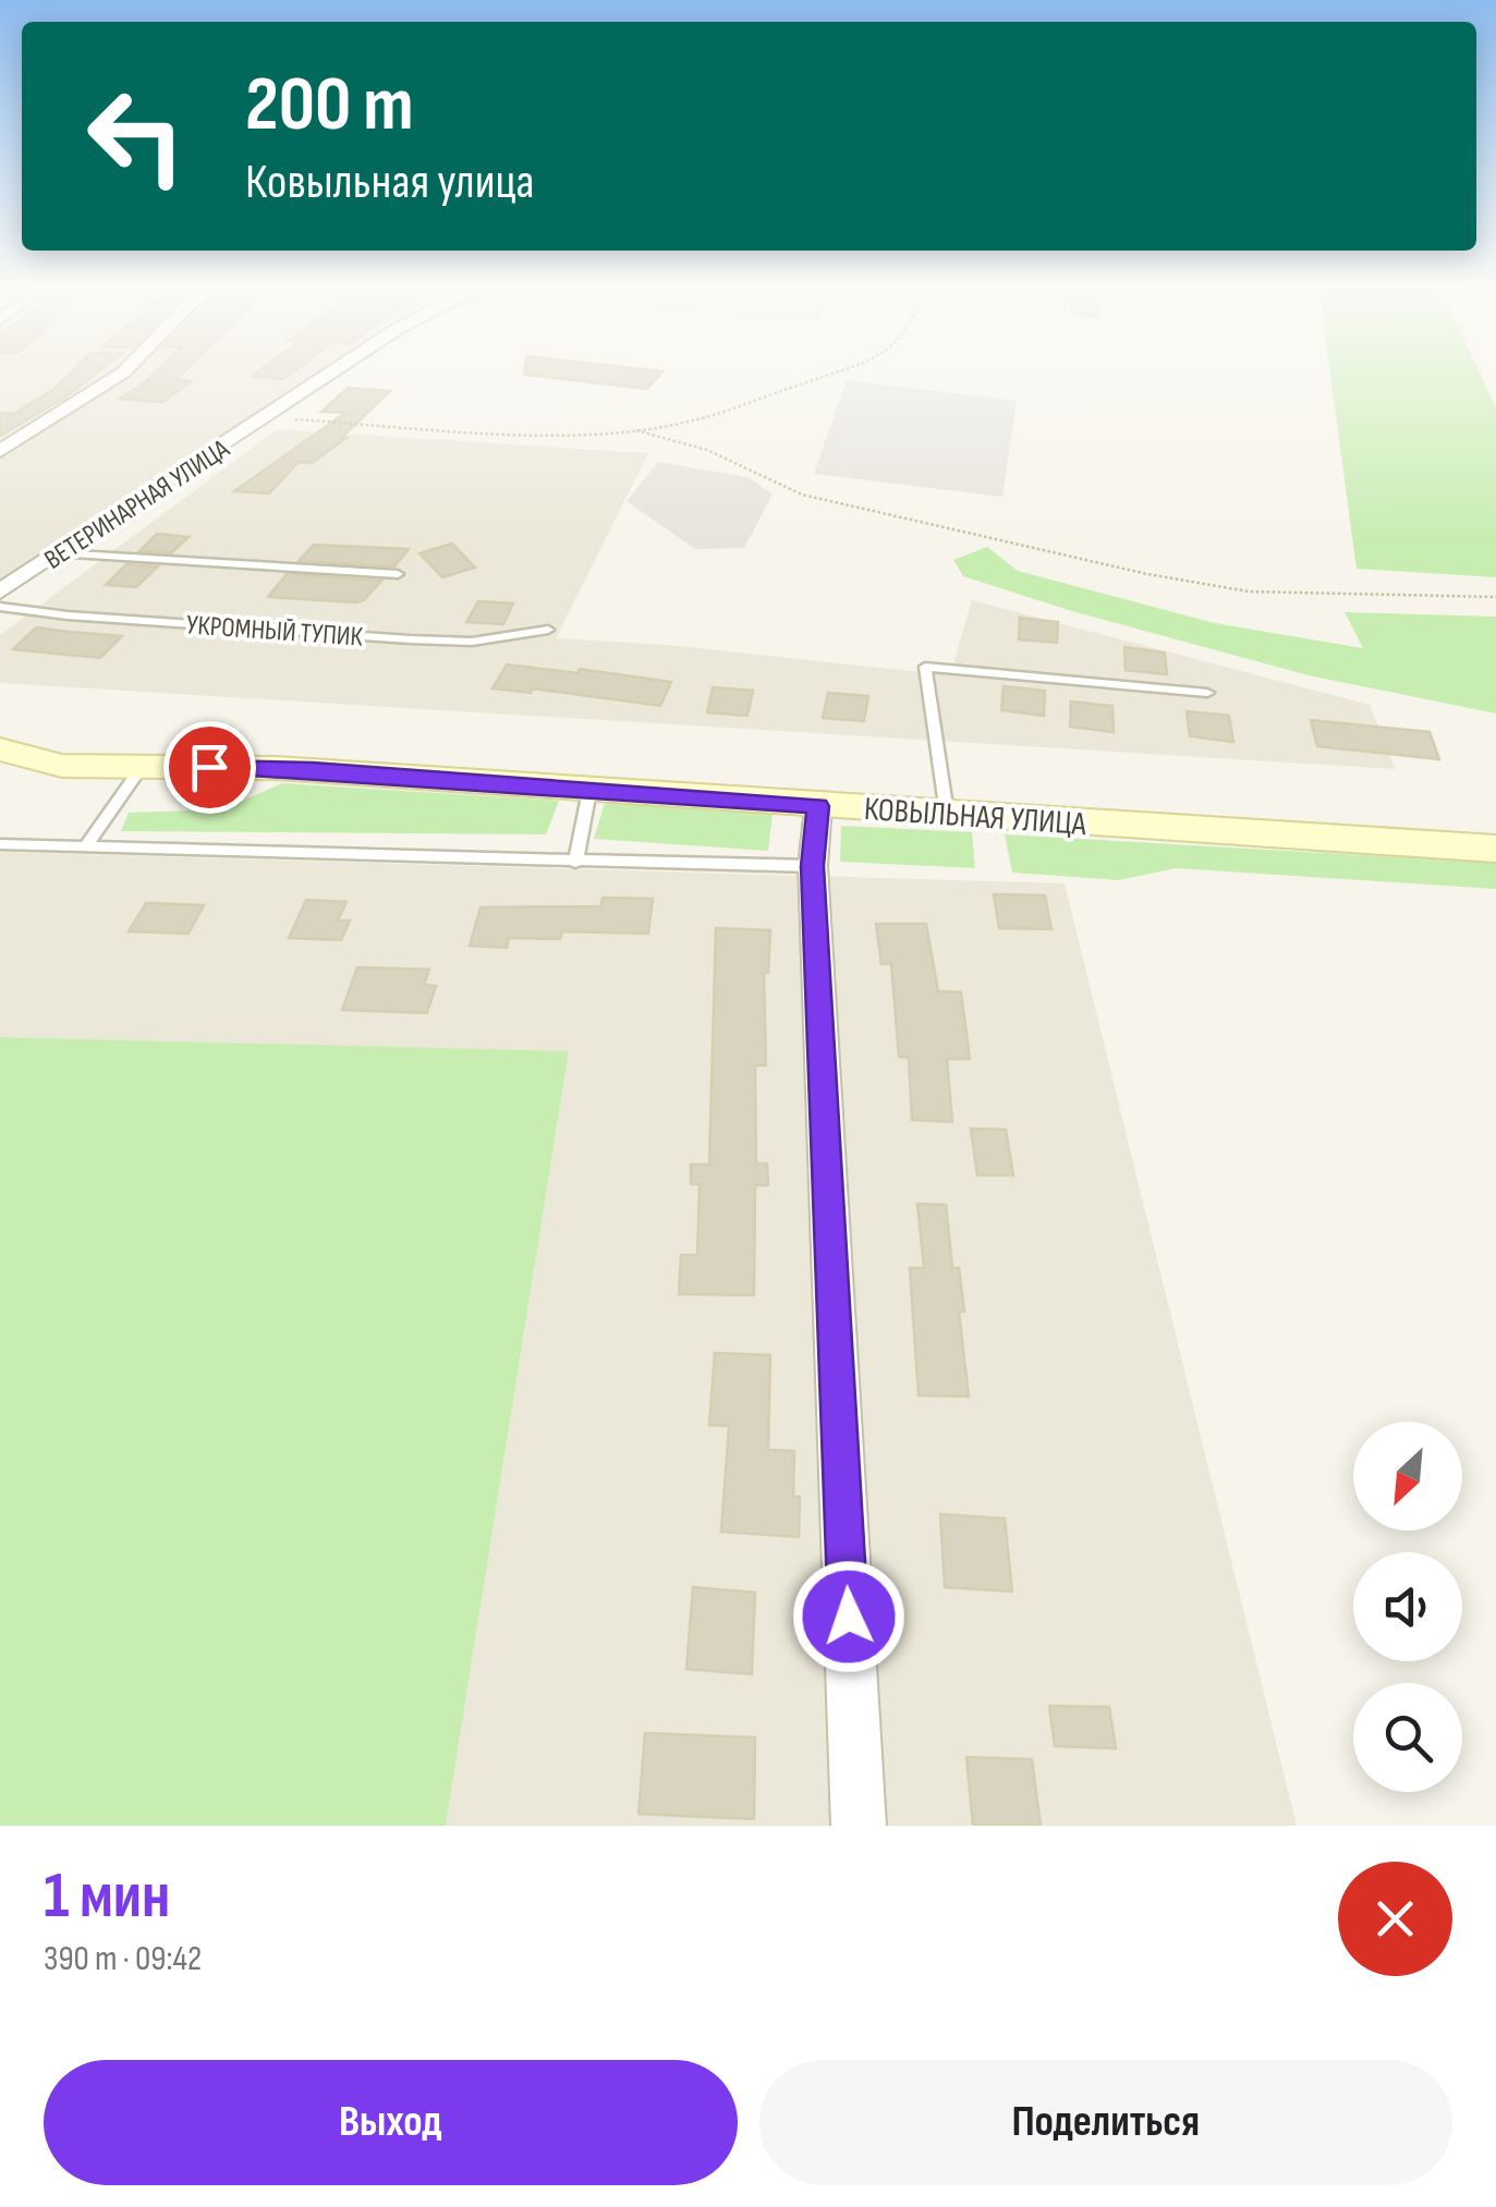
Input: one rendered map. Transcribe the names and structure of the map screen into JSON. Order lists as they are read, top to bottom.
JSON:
{
  "streets": {
    "street": ["ВЕТЕРИНАРНАЯ УЛИЦА", "КОВЫЛЬНАЯ УЛИЦА"],
    "lane": ["УКРОМНЫЙ ТУПИК"]
  },
  "crossings": [
    ["ВЕТЕРИНАРНАЯ УЛИЦА", "УКРОМНЫЙ ТУПИК"]
  ],
  "north": "bottom left",
  "page": {
    "turn": ["200 m", "Ковыльная улица"],
    "heading": ["1 мин", "390 m · 09:42"],
    "buttons": ["Выход", "Поделиться"]
  }
}
